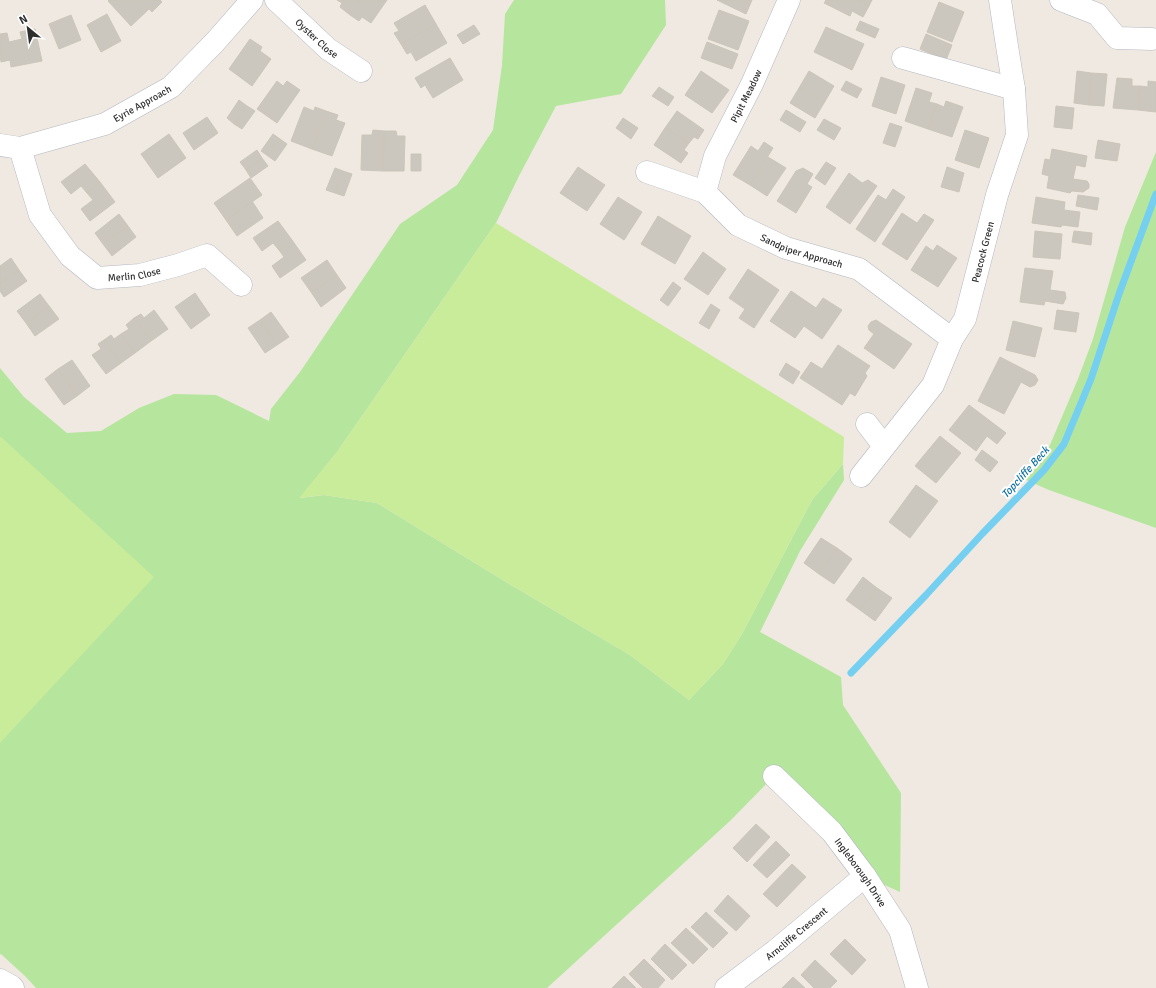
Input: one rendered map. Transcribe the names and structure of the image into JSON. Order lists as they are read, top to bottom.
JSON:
{
  "streets": {
    "street": [
      "Oyster Close",
      "Pipit Meadow",
      "Eyrie Approach",
      "Sandpiper Approach",
      "Peacock Green",
      "Merlin Close",
      "Ingleborough Drive",
      "Arncliffe Crescent"
    ]
  },
  "crossings": [
    ["Pipit Meadow", "Sandpiper Approach"],
    ["Eyrie Approach", "Merlin Close"],
    ["Sandpiper Approach", "Peacock Green"],
    ["Ingleborough Drive", "Arncliffe Crescent"]
  ],
  "water": ["Topcliffe Beck"],
  "north": "top left"
}
